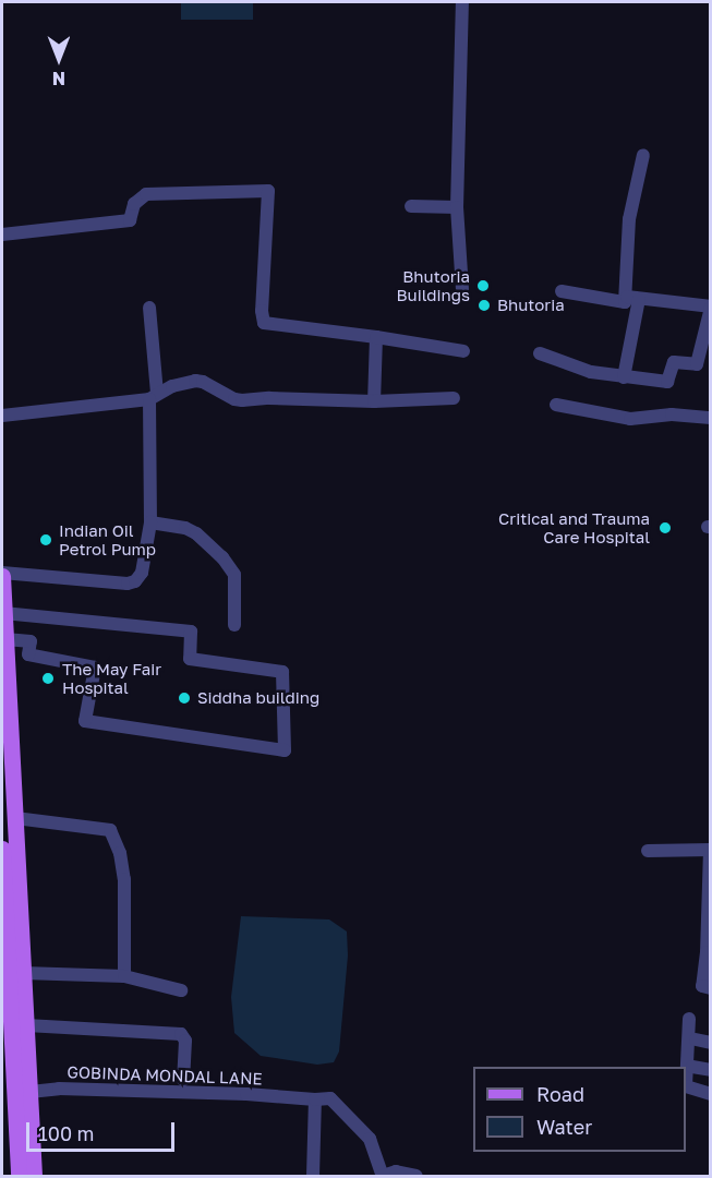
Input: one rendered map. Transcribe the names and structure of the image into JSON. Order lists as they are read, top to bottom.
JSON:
{
  "streets": {
    "street": ["GOBINDA MONDAL LANE"]
  },
  "places": [
    "Bhutoria Buildings",
    "Bhutoria",
    "Critical and Trauma Care Hospital",
    "Indian Oil Petrol Pump",
    "The May Fair Hospital",
    "Siddha building"
  ],
  "legend": ["Road", "Water"],
  "scale_bar": "100 m",
  "north": "bottom"
}
